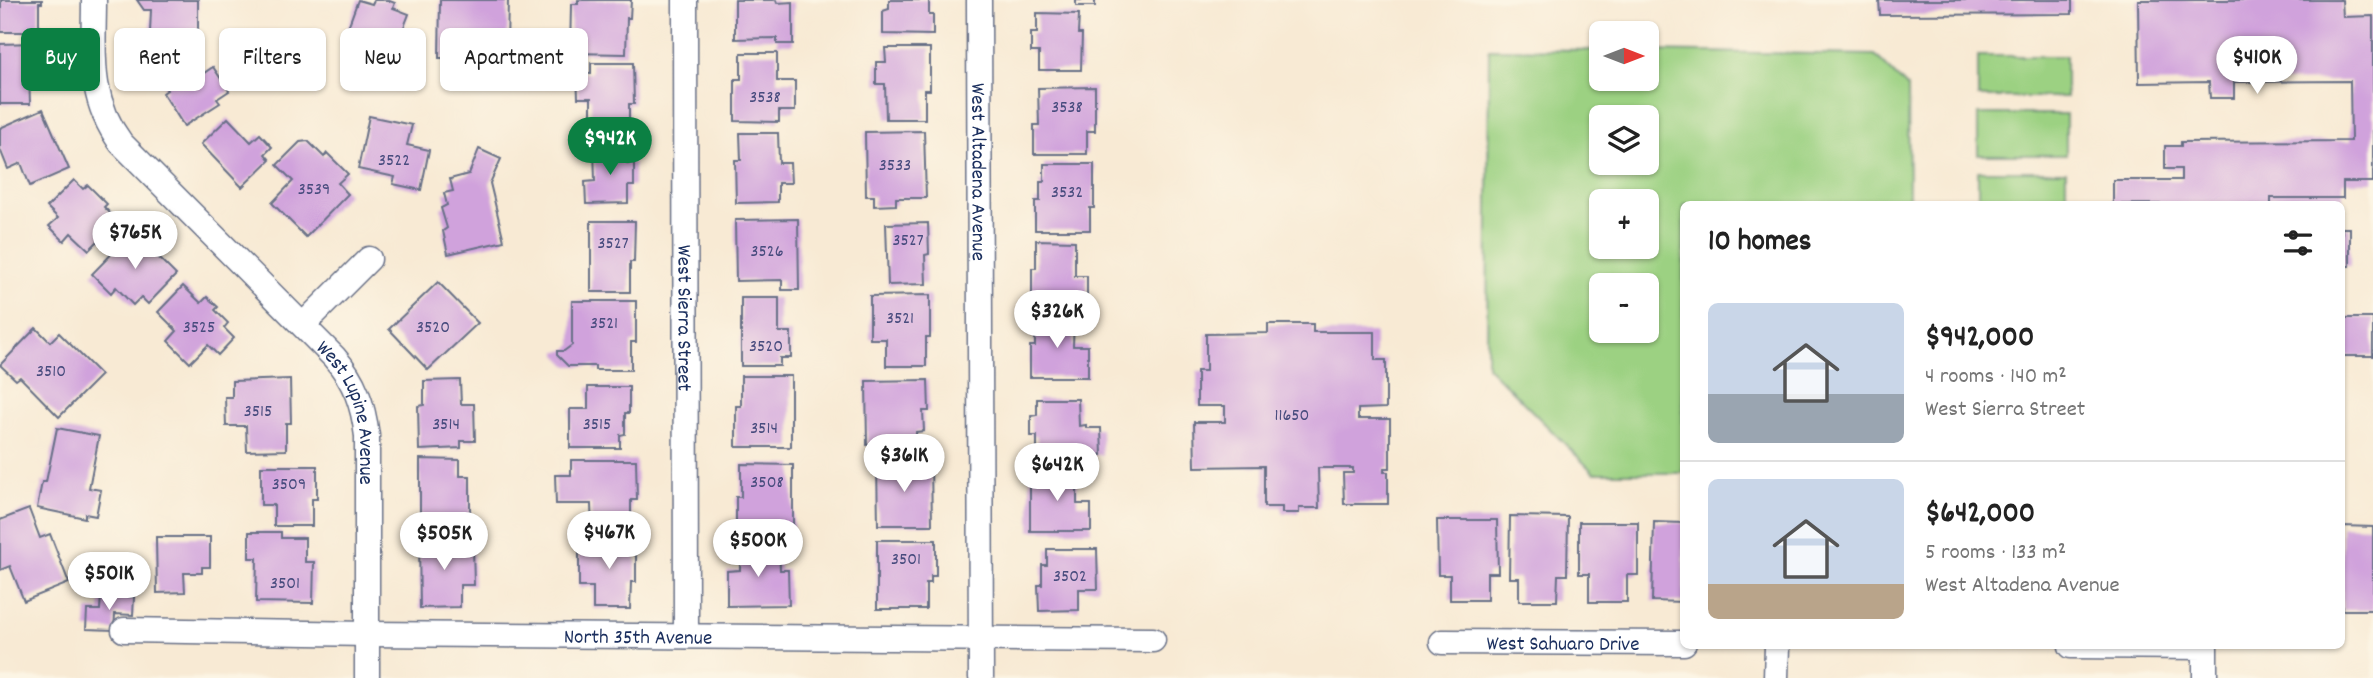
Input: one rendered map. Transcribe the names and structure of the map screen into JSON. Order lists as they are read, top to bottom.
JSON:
{
  "streets": {
    "street": [
      "West Altadena Avenue",
      "West Sierra Street",
      "West Lupine Avenue",
      "North 35th Avenue",
      "West Sahuaro Drive"
    ]
  },
  "crossings": [
    ["West Altadena Avenue", "North 35th Avenue"],
    ["West Sierra Street", "North 35th Avenue"],
    ["West Lupine Avenue", "North 35th Avenue"]
  ],
  "house_numbers": [
    "3538",
    "3538",
    "3522",
    "3533",
    "3539",
    "3532",
    "3527",
    "3527",
    "3526",
    "3521",
    "3521",
    "3525",
    "3520",
    "3520",
    "3510",
    "3515",
    "11650",
    "3514",
    "3515",
    "3514",
    "3508",
    "3509",
    "3501",
    "3502",
    "3501"
  ],
  "north": "right",
  "page": {
    "map_buttons": ["+", "−"],
    "chip": [
      "Buy",
      "Rent",
      "Filters",
      "New",
      "Apartment"
    ],
    "price": [
      "$410K",
      "$942K",
      "$765K",
      "$326K",
      "$361K",
      "$642K",
      "$467K",
      "$505K",
      "$500K",
      "$501K"
    ],
    "heading": "10 homes",
    "list": [
      {
        "name": "$942,000",
        "note": "4 rooms · 140 m² · West Sierra Street"
      },
      {
        "name": "$642,000",
        "note": "5 rooms · 133 m² · West Altadena Avenue"
      }
    ]
  }
}
